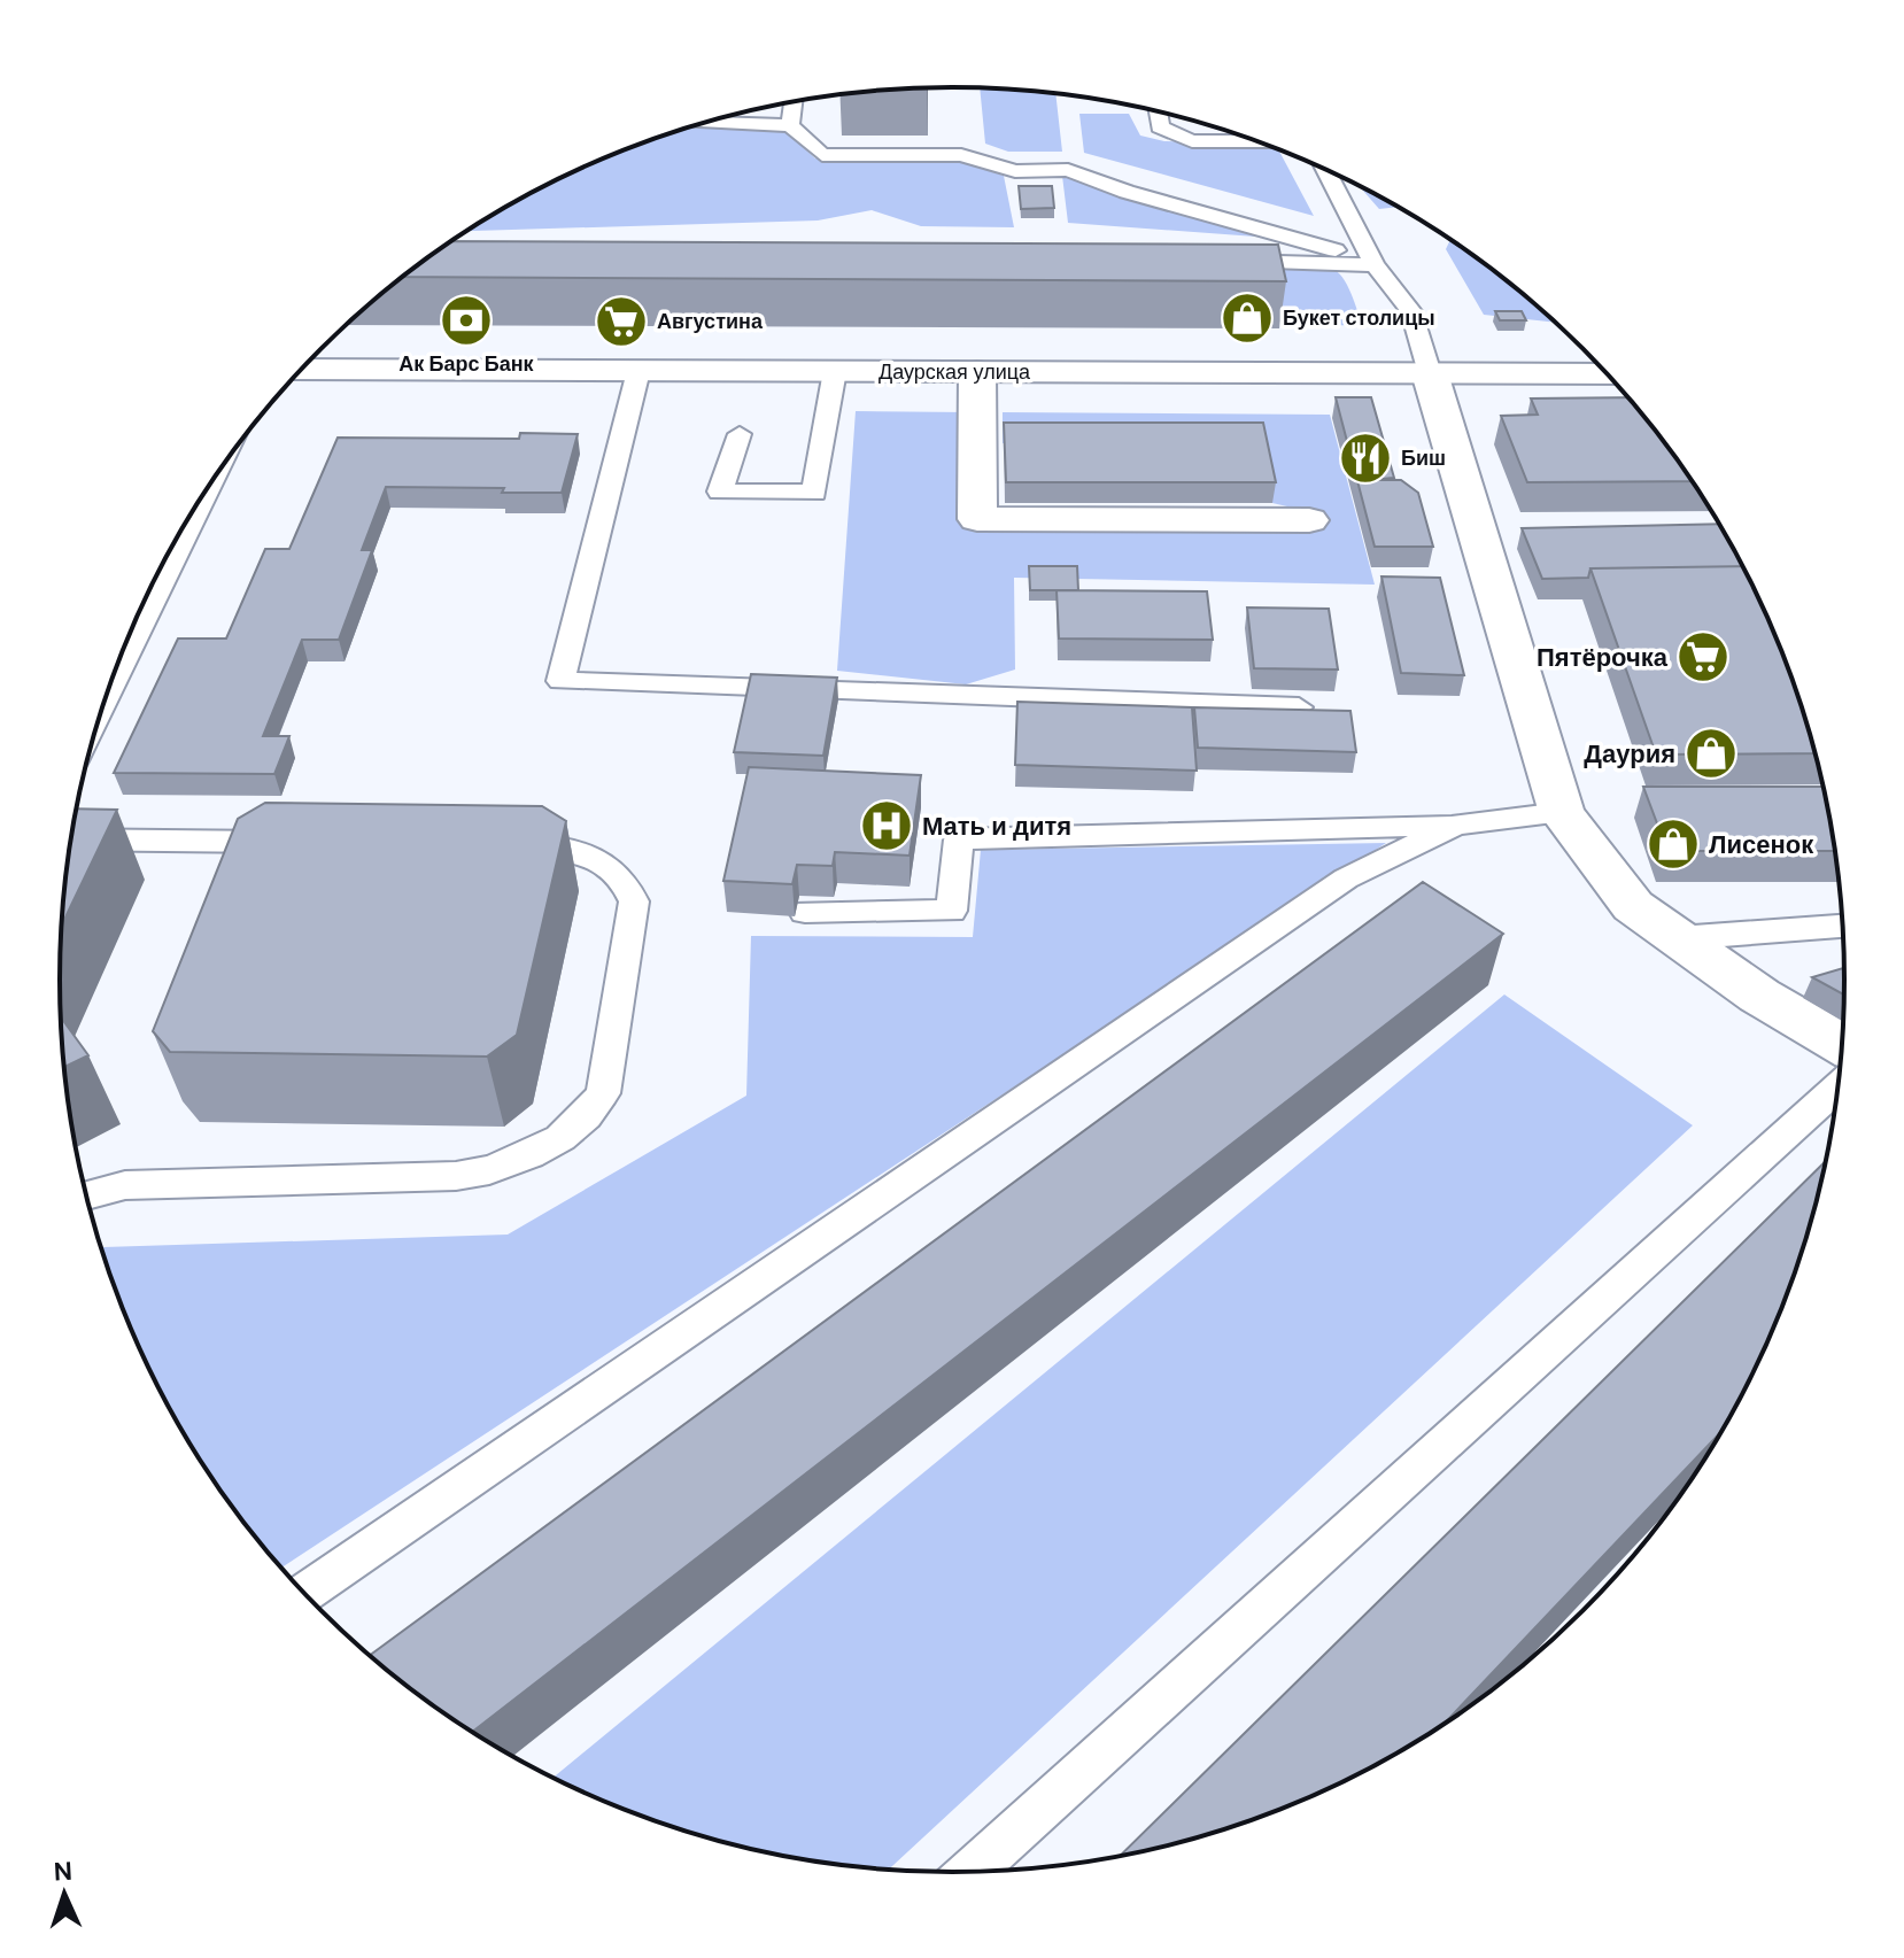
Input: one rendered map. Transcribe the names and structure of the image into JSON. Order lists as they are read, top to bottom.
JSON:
{
  "streets": {
    "street": ["Даурская улица"]
  },
  "places": {
    "shop": ["Букет столицы", "Даурия", "Лисенок"],
    "bank": ["Ак Барс Банк"],
    "supermarket": ["Августина", "Пятёрочка"],
    "restaurant": ["Биш"],
    "hospital": ["Мать и дитя"]
  },
  "north": "top"
}
